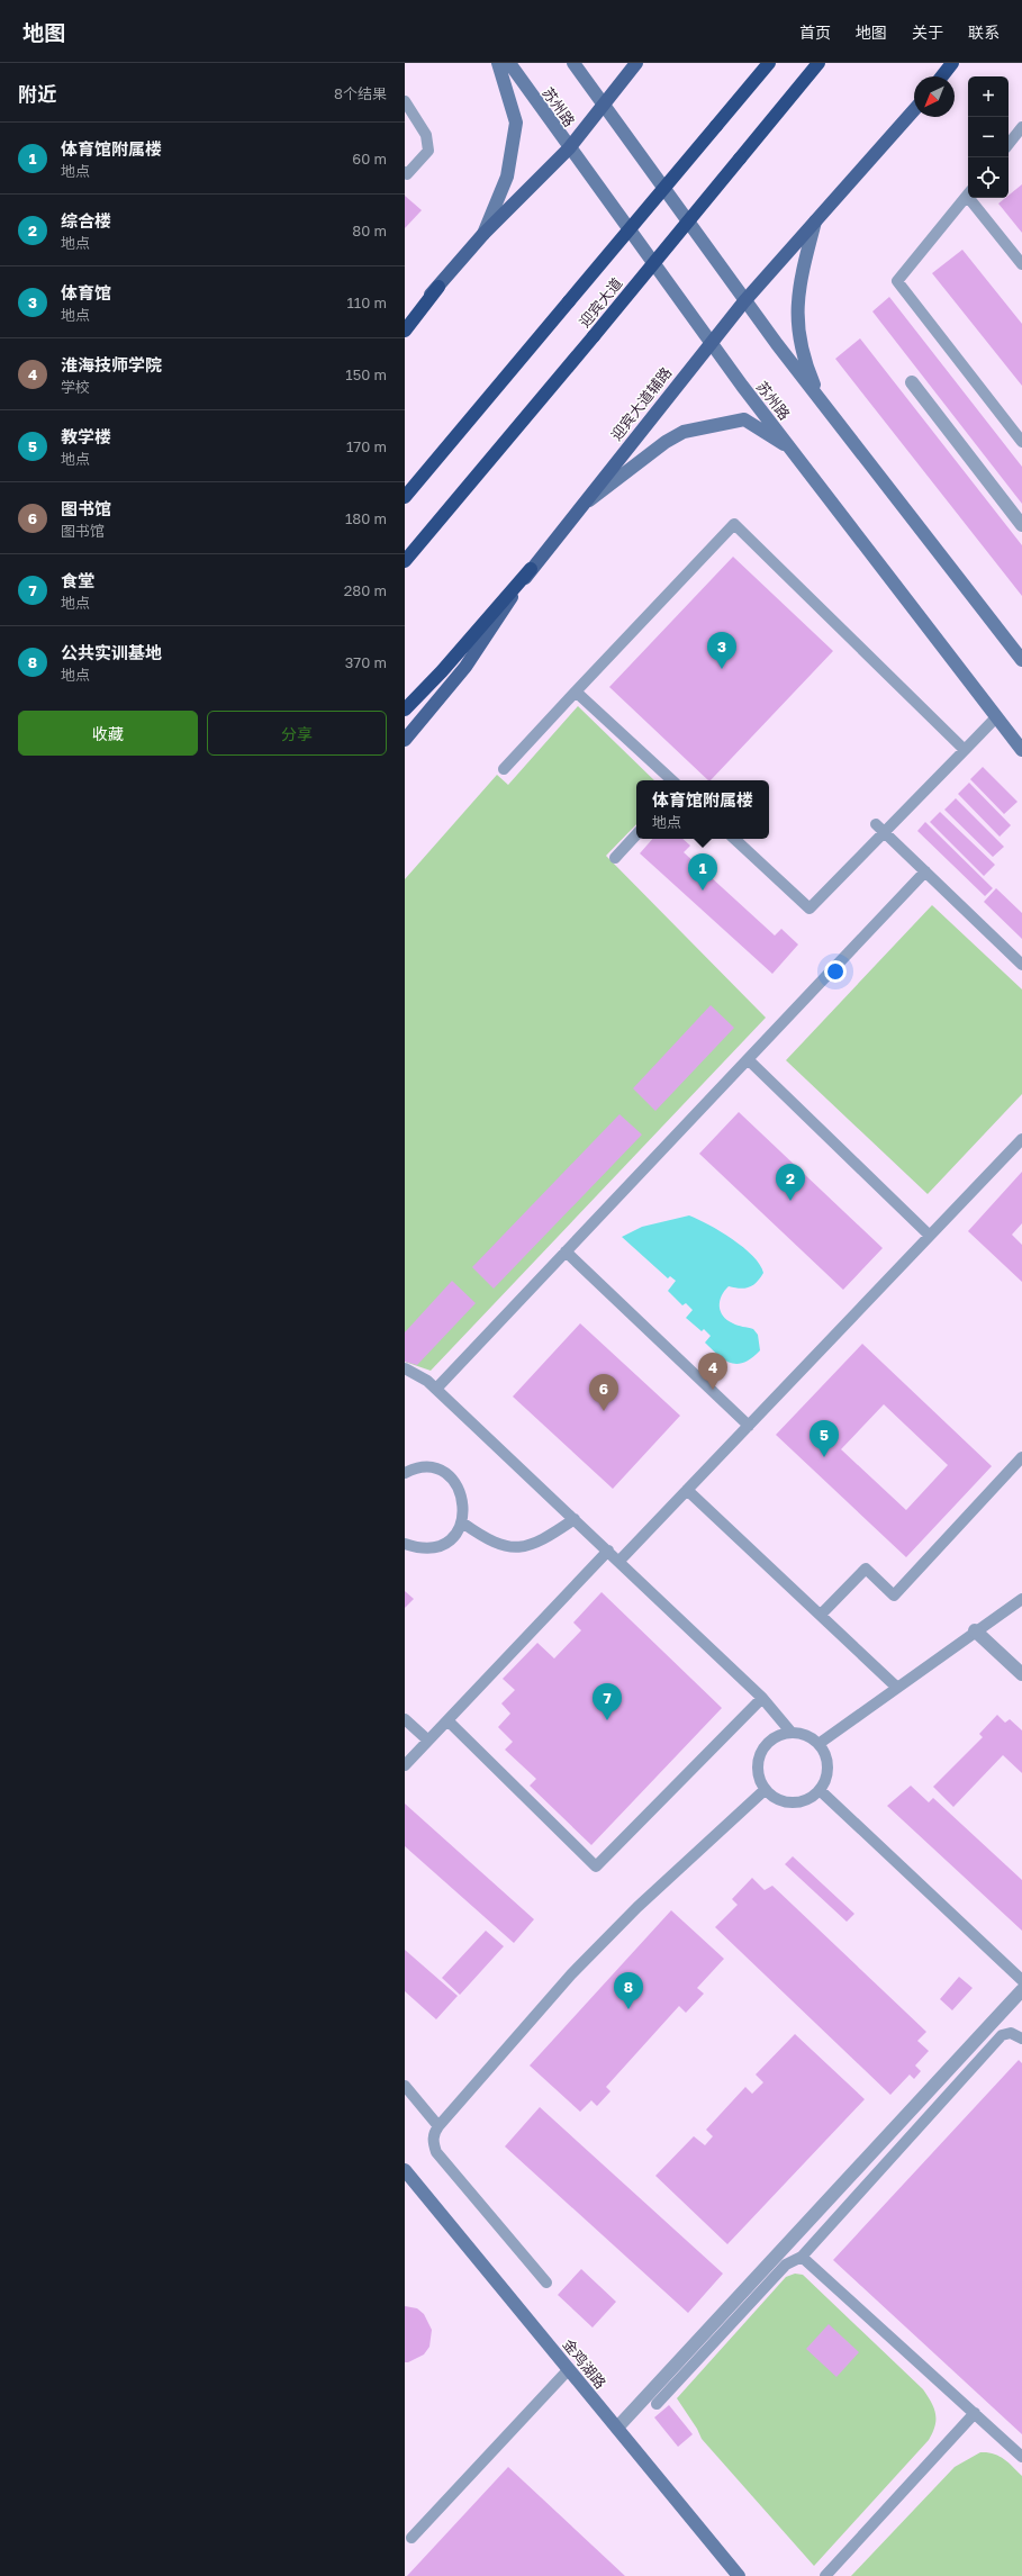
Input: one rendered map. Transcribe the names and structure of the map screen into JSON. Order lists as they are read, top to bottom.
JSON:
{
  "streets": {
    "highway": ["迎宾大道"],
    "main road": ["苏州路", "迎宾大道辅路", "金鸡湖路"]
  },
  "crossings": [
    ["苏州路", "迎宾大道辅路"]
  ],
  "north": "bottom left",
  "page": {
    "header": "地图",
    "nav": [
      "首页",
      "地图",
      "关于",
      "联系"
    ],
    "heading": ["附近", "8个结果"],
    "map_buttons": ["+", "−"],
    "list": [
      {
        "mark": "1",
        "name": "体育馆附属楼",
        "note": "地点",
        "value": "60 m"
      },
      {
        "mark": "2",
        "name": "综合楼",
        "note": "地点",
        "value": "80 m"
      },
      {
        "mark": "3",
        "name": "体育馆",
        "note": "地点",
        "value": "110 m"
      },
      {
        "mark": "4",
        "name": "淮海技师学院",
        "note": "学校",
        "value": "150 m"
      },
      {
        "mark": "5",
        "name": "教学楼",
        "note": "地点",
        "value": "170 m"
      },
      {
        "mark": "6",
        "name": "图书馆",
        "note": "图书馆",
        "value": "180 m"
      },
      {
        "mark": "7",
        "name": "食堂",
        "note": "地点",
        "value": "280 m"
      },
      {
        "mark": "8",
        "name": "公共实训基地",
        "note": "地点",
        "value": "370 m"
      }
    ],
    "pins": [
      "3",
      "1",
      "2",
      "4",
      "6",
      "5",
      "7",
      "8"
    ],
    "buttons": ["收藏", "分享"],
    "popup": ["体育馆附属楼", "地点"]
  }
}
